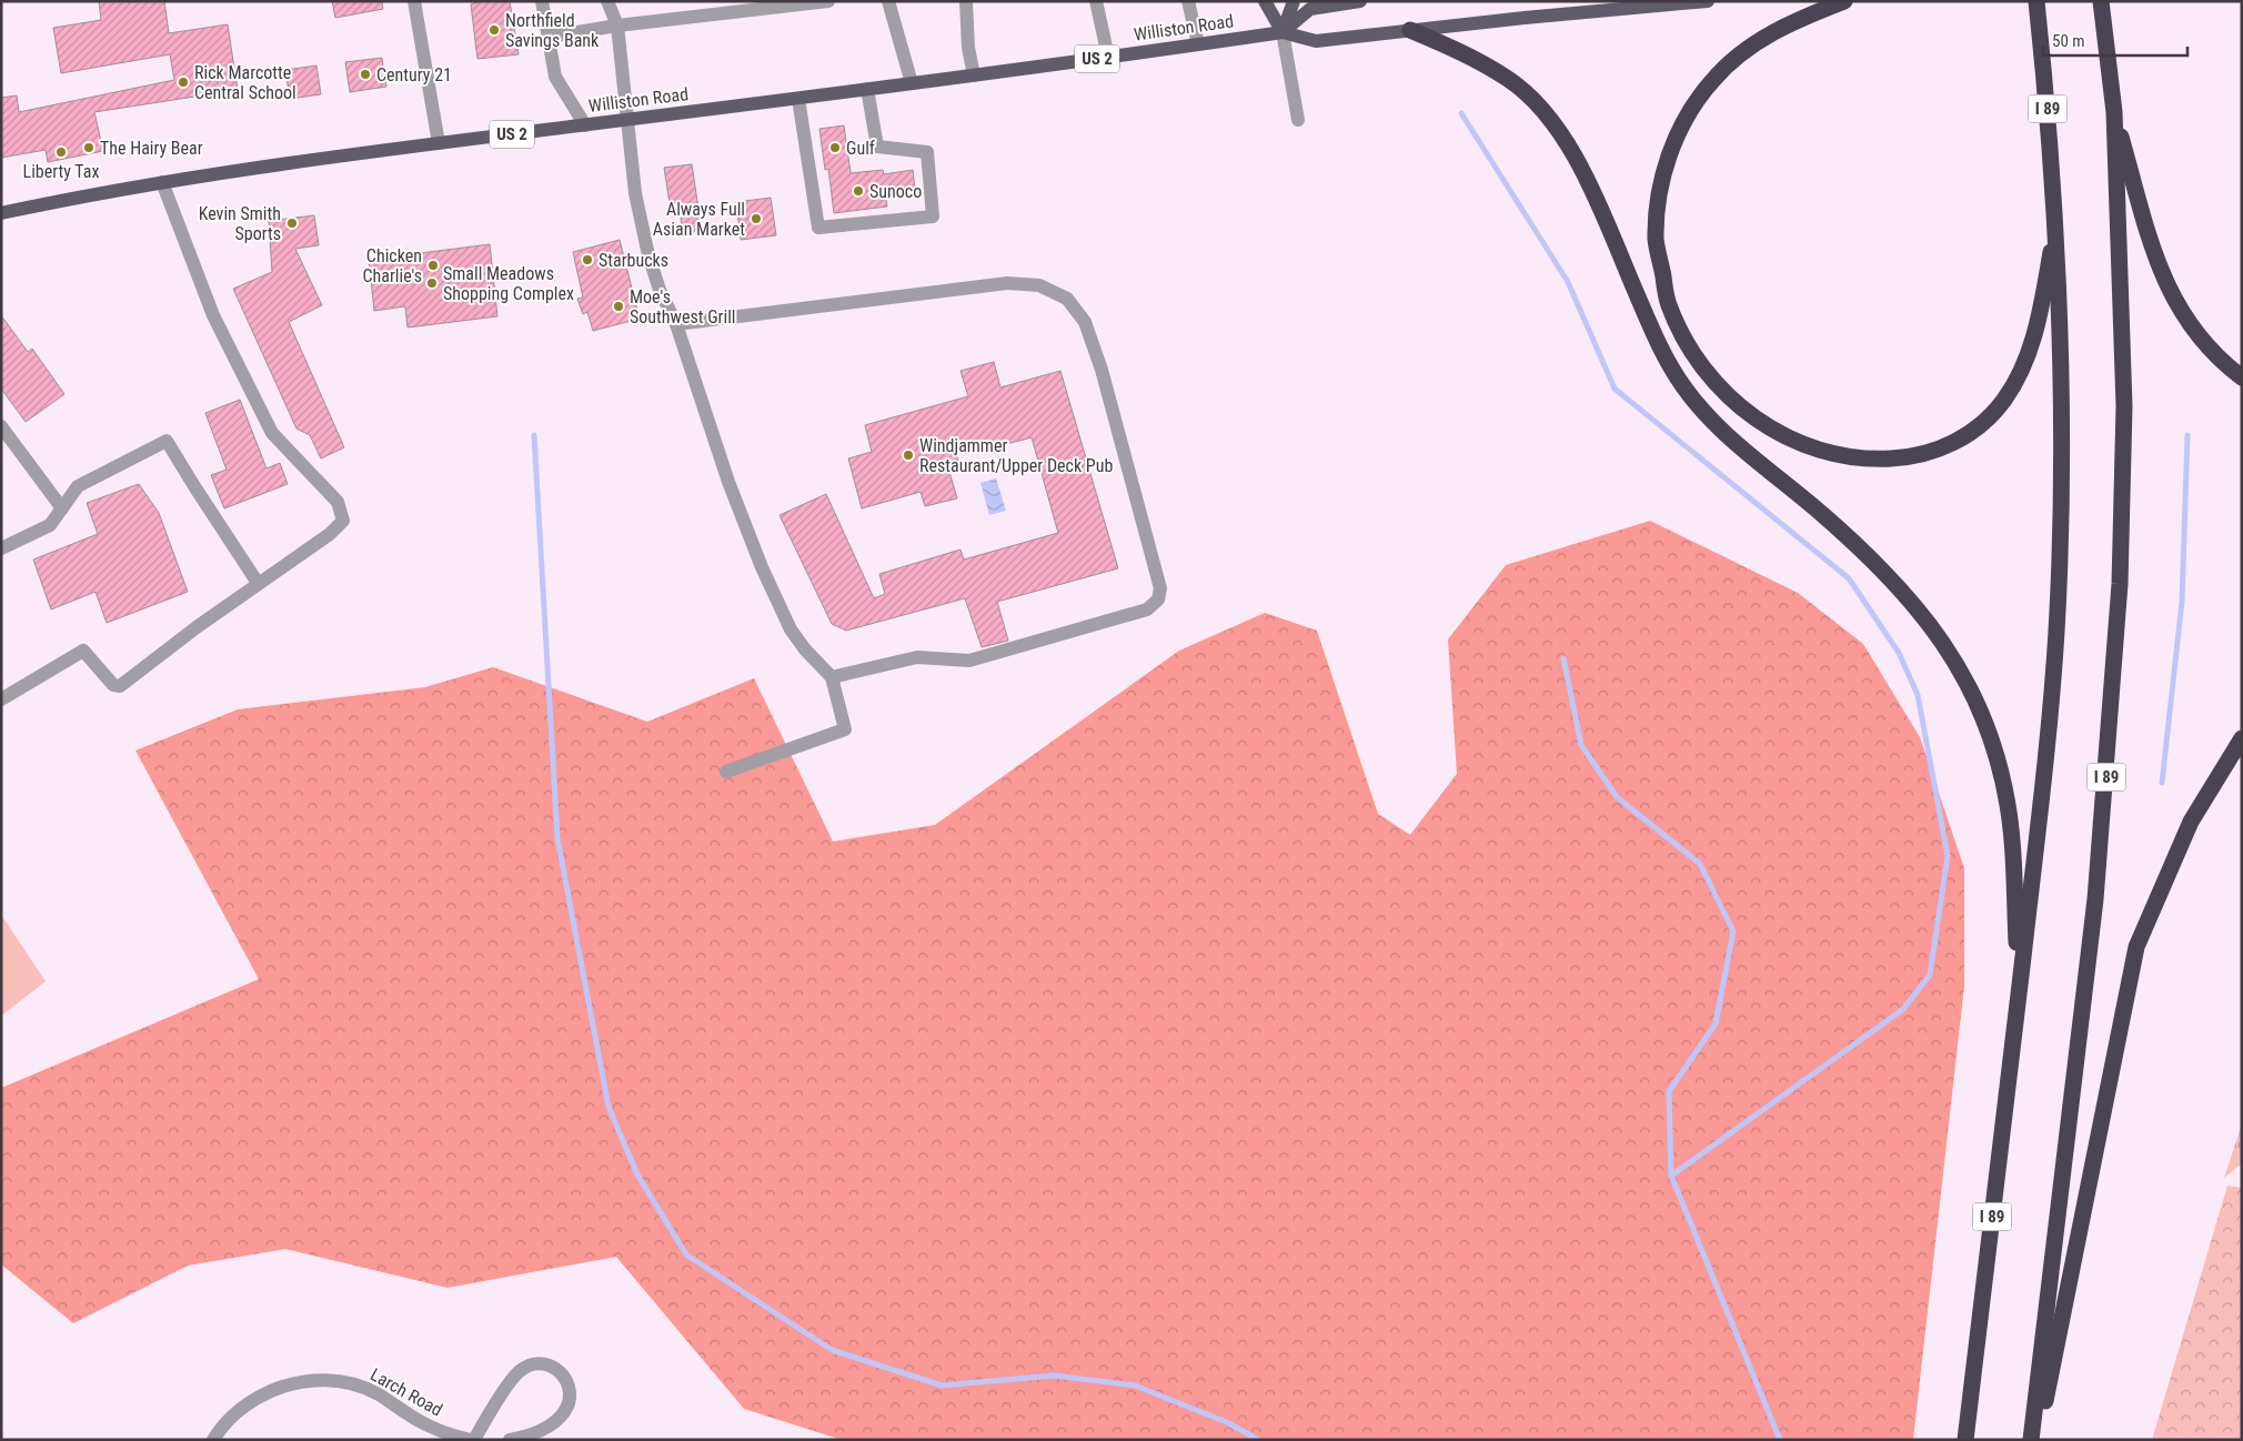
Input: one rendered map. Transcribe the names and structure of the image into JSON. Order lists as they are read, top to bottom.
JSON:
{
  "streets": {
    "highway": ["I 89"],
    "main road": ["Williston Road", "US 2"],
    "street": ["Larch Road"]
  },
  "places": [
    "Northfield Savings Bank",
    "Century 21",
    "Rick Marcotte Central School",
    "The Hairy Bear",
    "Gulf",
    "Liberty Tax",
    "Sunoco",
    "Always Full Asian Market",
    "Kevin Smith Sports",
    "Starbucks",
    "Chicken Charlie's",
    "Small Meadows Shopping Complex",
    "Moe's Southwest Grill",
    "Windjammer Restaurant/Upper Deck Pub"
  ],
  "scale_bar": "50 m"
}
